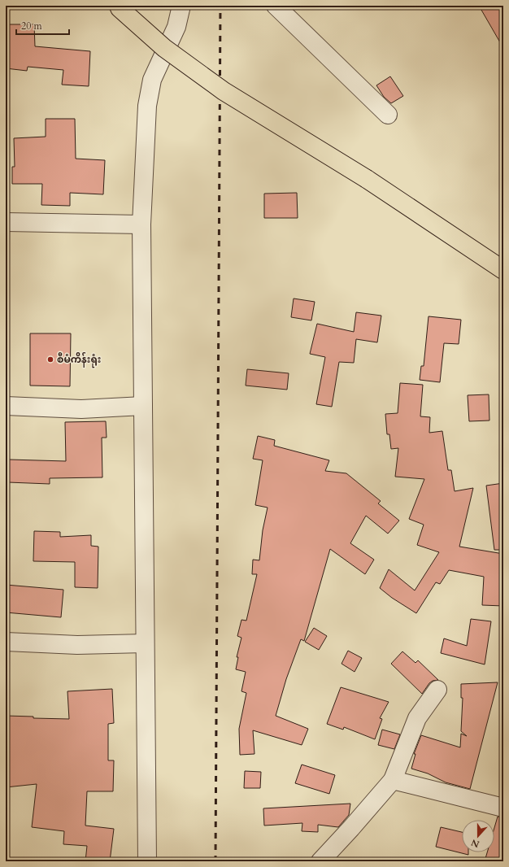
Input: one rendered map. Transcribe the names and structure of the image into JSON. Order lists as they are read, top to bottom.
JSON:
{
  "places": ["စီမံကိန်းရုံး‌"],
  "scale_bar": "20 m",
  "north": "bottom"
}
